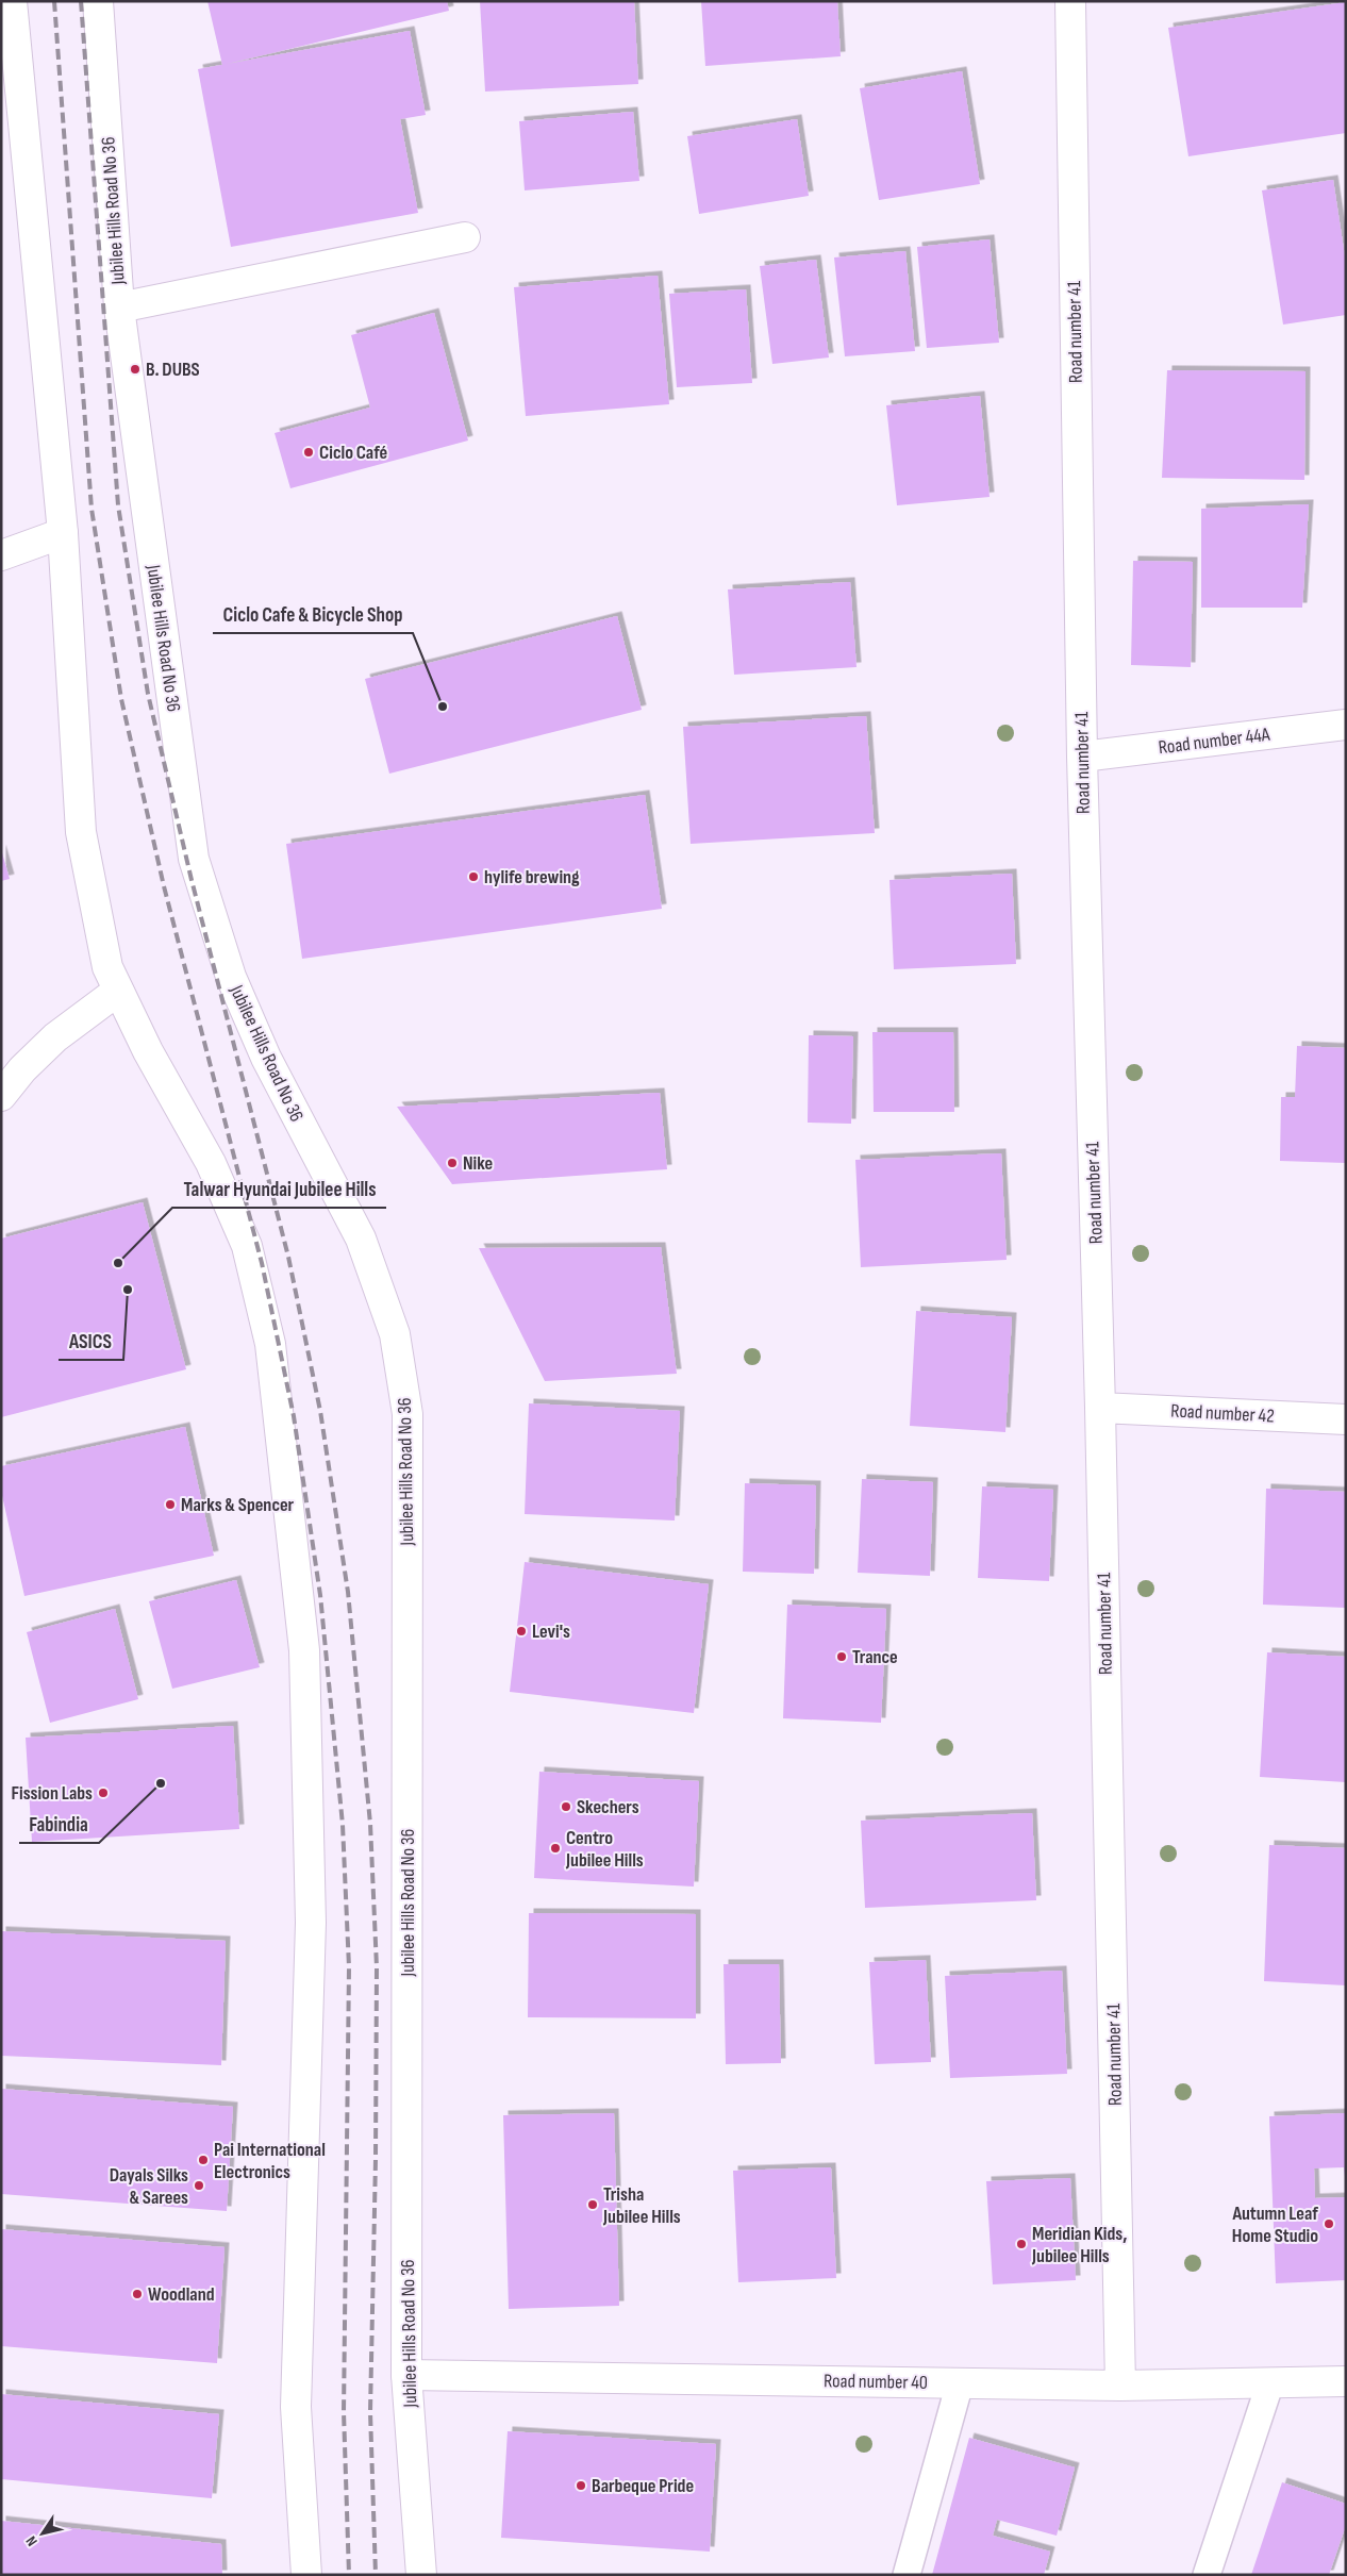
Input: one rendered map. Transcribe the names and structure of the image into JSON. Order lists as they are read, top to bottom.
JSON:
{
  "streets": {
    "main road": [
      "Jubilee Hills Road No 36",
      "Road number 41",
      "Road number 44A",
      "Road number 42",
      "Road number 40"
    ]
  },
  "crossings": [
    ["Jubilee Hills Road No 36", "Road number 40"],
    ["Road number 41", "Road number 44A"],
    ["Road number 41", "Road number 42"],
    ["Road number 41", "Road number 40"]
  ],
  "places": [
    "B. DUBS",
    "Ciclo Café",
    "Ciclo Cafe & Bicycle Shop",
    "hylife brewing",
    "Nike",
    "Talwar Hyundai Jubilee Hills",
    "ASICS",
    "Marks & Spencer",
    "Levi's",
    "Trance",
    "Fabindia",
    "Fission Labs",
    "Skechers",
    "Centro Jubilee Hills",
    "Pai International Electronics",
    "Dayals Silks & Sarees",
    "Trisha Jubilee Hills",
    "Autumn Leaf Home Studio",
    "Meridian Kids, Jubilee Hills",
    "Woodland",
    "Barbeque Pride"
  ],
  "north": "bottom left"
}
